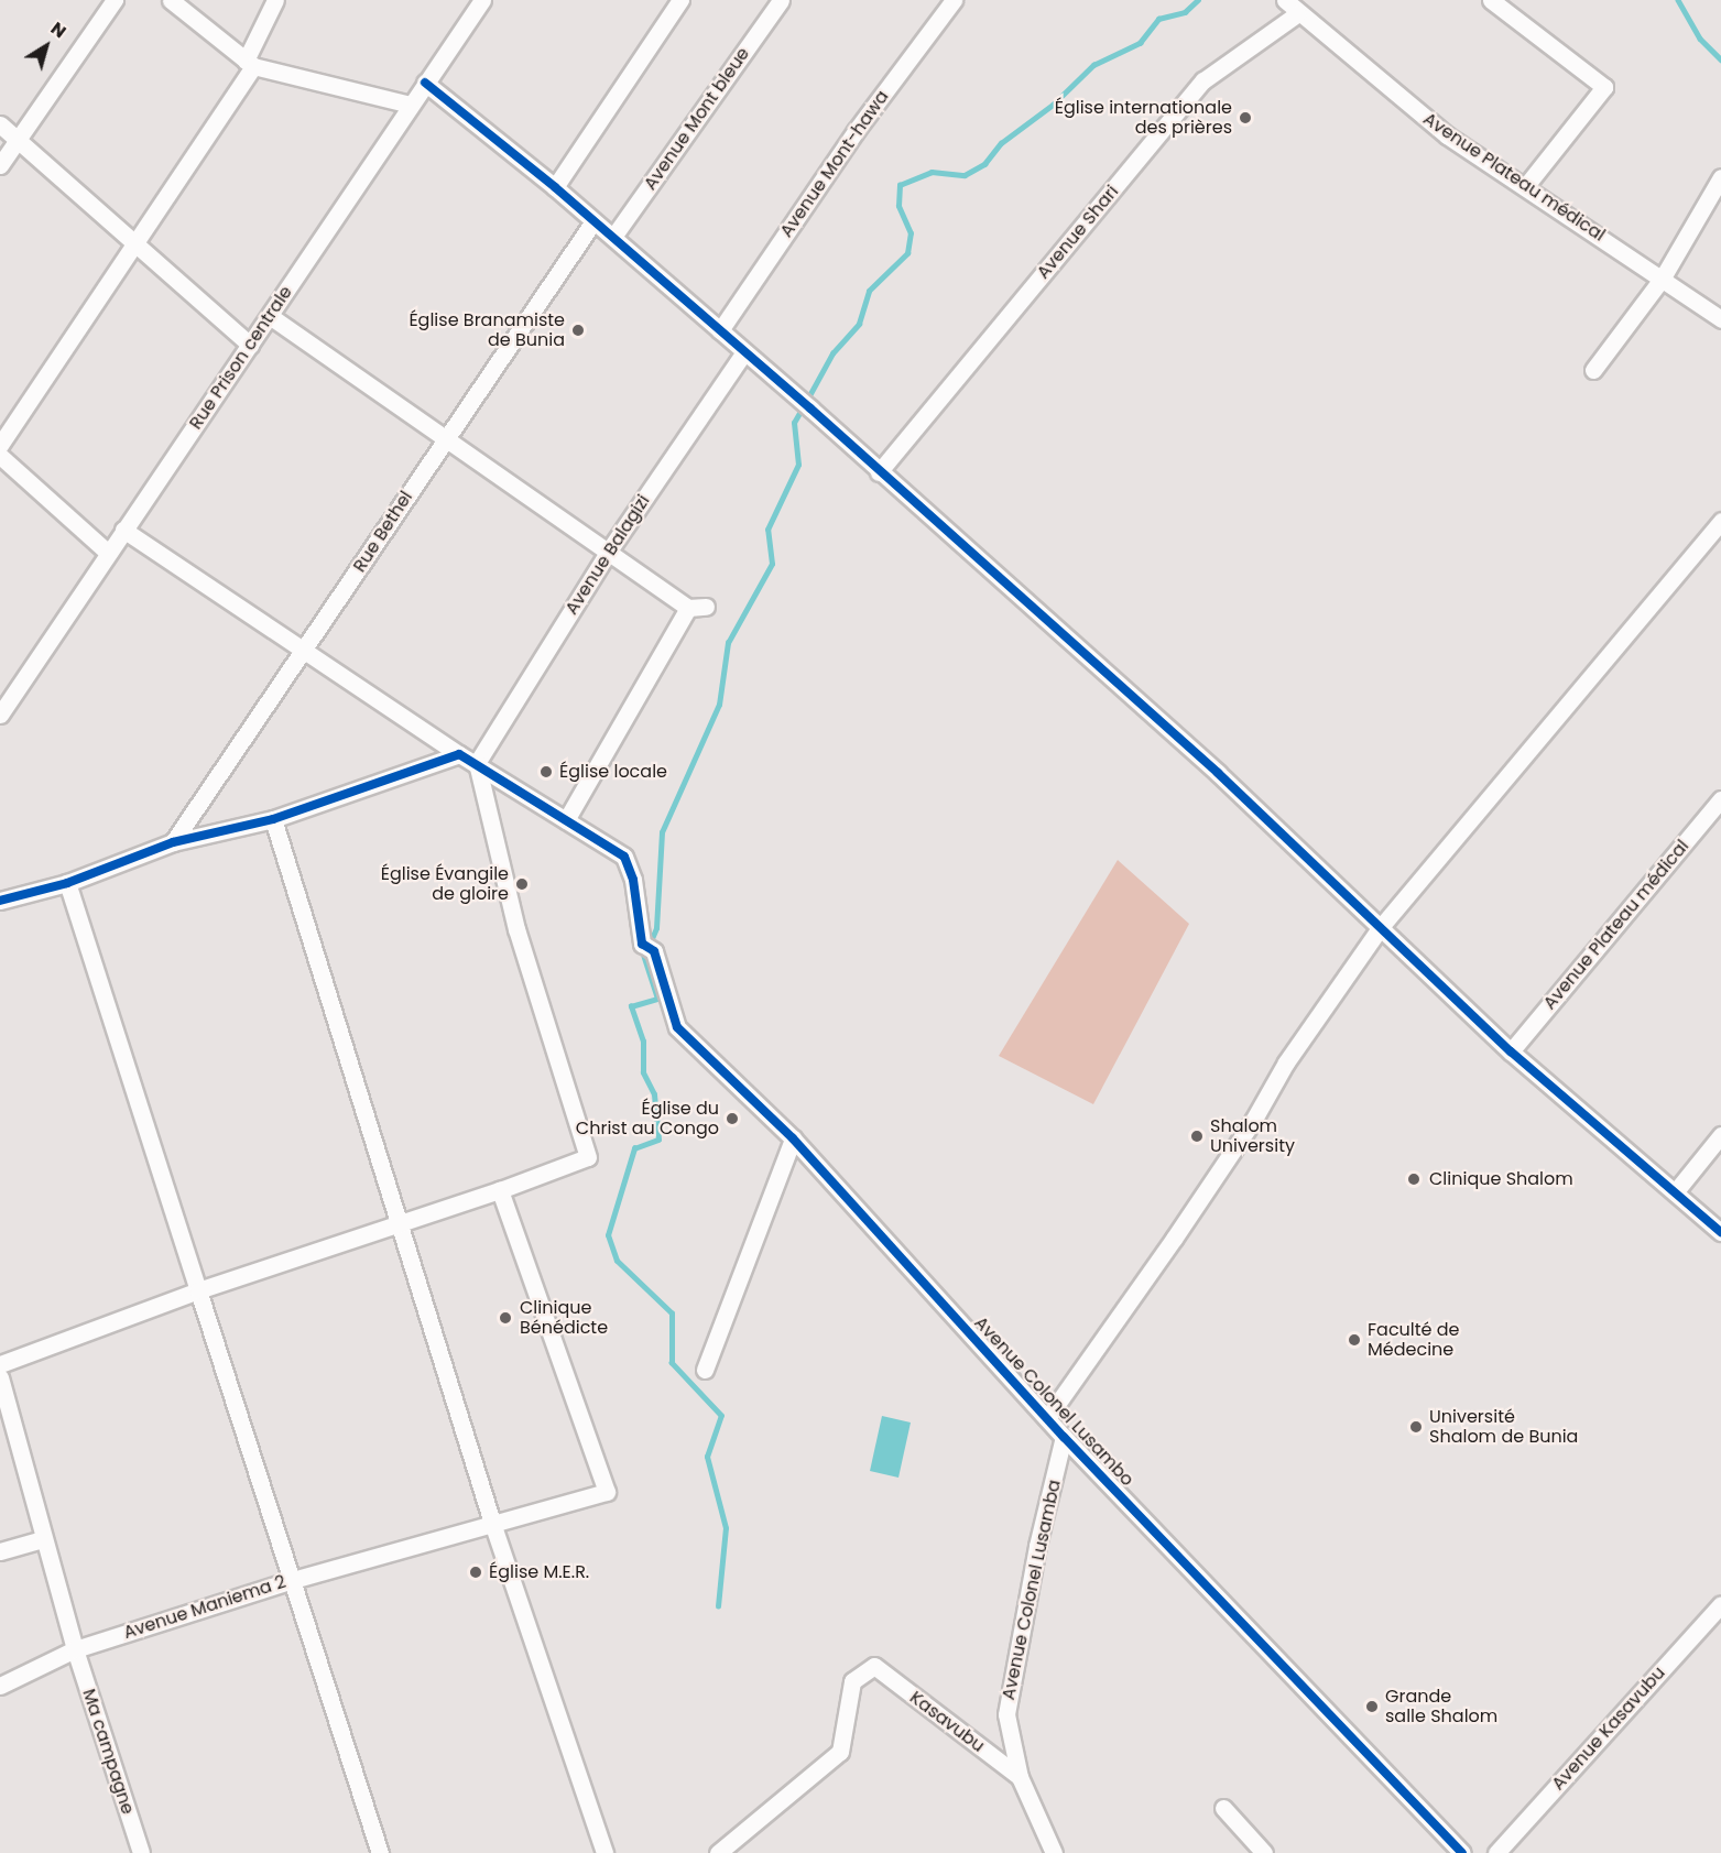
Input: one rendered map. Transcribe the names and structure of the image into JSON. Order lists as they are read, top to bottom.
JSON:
{
  "streets": {
    "street": [
      "Avenue Mont bleue",
      "Avenue Mont-hawa",
      "Avenue Plateau médical",
      "Avenue Shari",
      "Rue Prison centrale",
      "Rue Bethel",
      "Avenue Balagizi",
      "Avenue Colonel Lusambo",
      "Avenue Colonel Lusamba",
      "Avenue Maniema 2",
      "Kasavubu",
      "Avenue Kasavubu",
      "Ma campagne"
    ]
  },
  "crossings": [
    ["Avenue Plateau médical", "Avenue Shari"],
    ["Rue Prison centrale", "Avenue Colonel Lusambo"],
    ["Rue Bethel", "Avenue Colonel Lusambo"],
    ["Avenue Balagizi", "Avenue Colonel Lusambo"],
    ["Avenue Colonel Lusambo", "Avenue Colonel Lusamba"],
    ["Avenue Colonel Lusamba", "Kasavubu"],
    ["Avenue Maniema 2", "Ma campagne"]
  ],
  "places": [
    "Église internationale des prières",
    "Église Branamiste de Bunia",
    "Église locale",
    "Église Évangile de gloire",
    "Église du Christ au Congo",
    "Shalom University",
    "Clinique Shalom",
    "Clinique Bénédicte",
    "Faculté de Médecine",
    "Université Shalom de Bunia",
    "Église M.E.R.",
    "Grande salle Shalom"
  ],
  "north": "top right"
}
